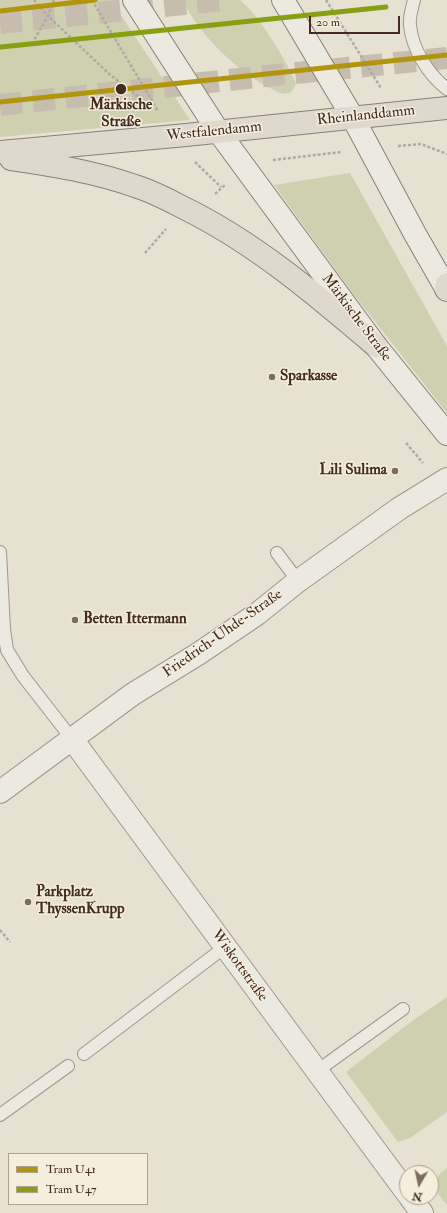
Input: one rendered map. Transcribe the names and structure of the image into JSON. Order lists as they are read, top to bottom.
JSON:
{
  "streets": {
    "main road": ["Rheinlanddamm", "Westfalendamm"],
    "street": ["Märkische Straße", "Friedrich-Uhde-Straße", "Wiskottstraße"]
  },
  "crossings": [
    ["Rheinlanddamm", "Westfalendamm"],
    ["Westfalendamm", "Märkische Straße"],
    ["Friedrich-Uhde-Straße", "Wiskottstraße"]
  ],
  "places": [
    "Märkische Straße",
    "Sparkasse",
    "Lili Sulima",
    "Betten Ittermann",
    "Parkplatz ThyssenKrupp"
  ],
  "lines": ["tram line U41", "tram line U47"],
  "legend": ["Tram U41", "Tram U47"],
  "scale_bar": "20 m",
  "north": "bottom"
}
